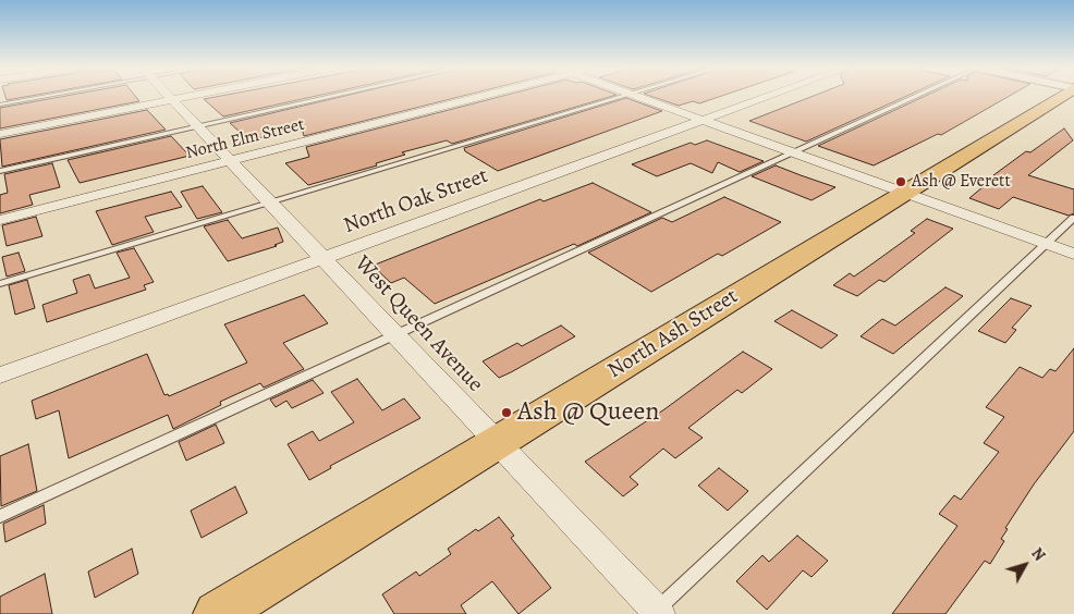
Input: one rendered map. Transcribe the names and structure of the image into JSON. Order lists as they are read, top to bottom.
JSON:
{
  "streets": {
    "main road": ["North Ash Street"],
    "street": ["North Elm Street", "North Oak Street", "West Queen Avenue"]
  },
  "crossings": [
    ["North Elm Street", "West Queen Avenue"],
    ["North Oak Street", "West Queen Avenue"],
    ["West Queen Avenue", "North Ash Street"]
  ],
  "places": ["Ash @ Everett", "Ash @ Queen"],
  "north": "top right"
}
